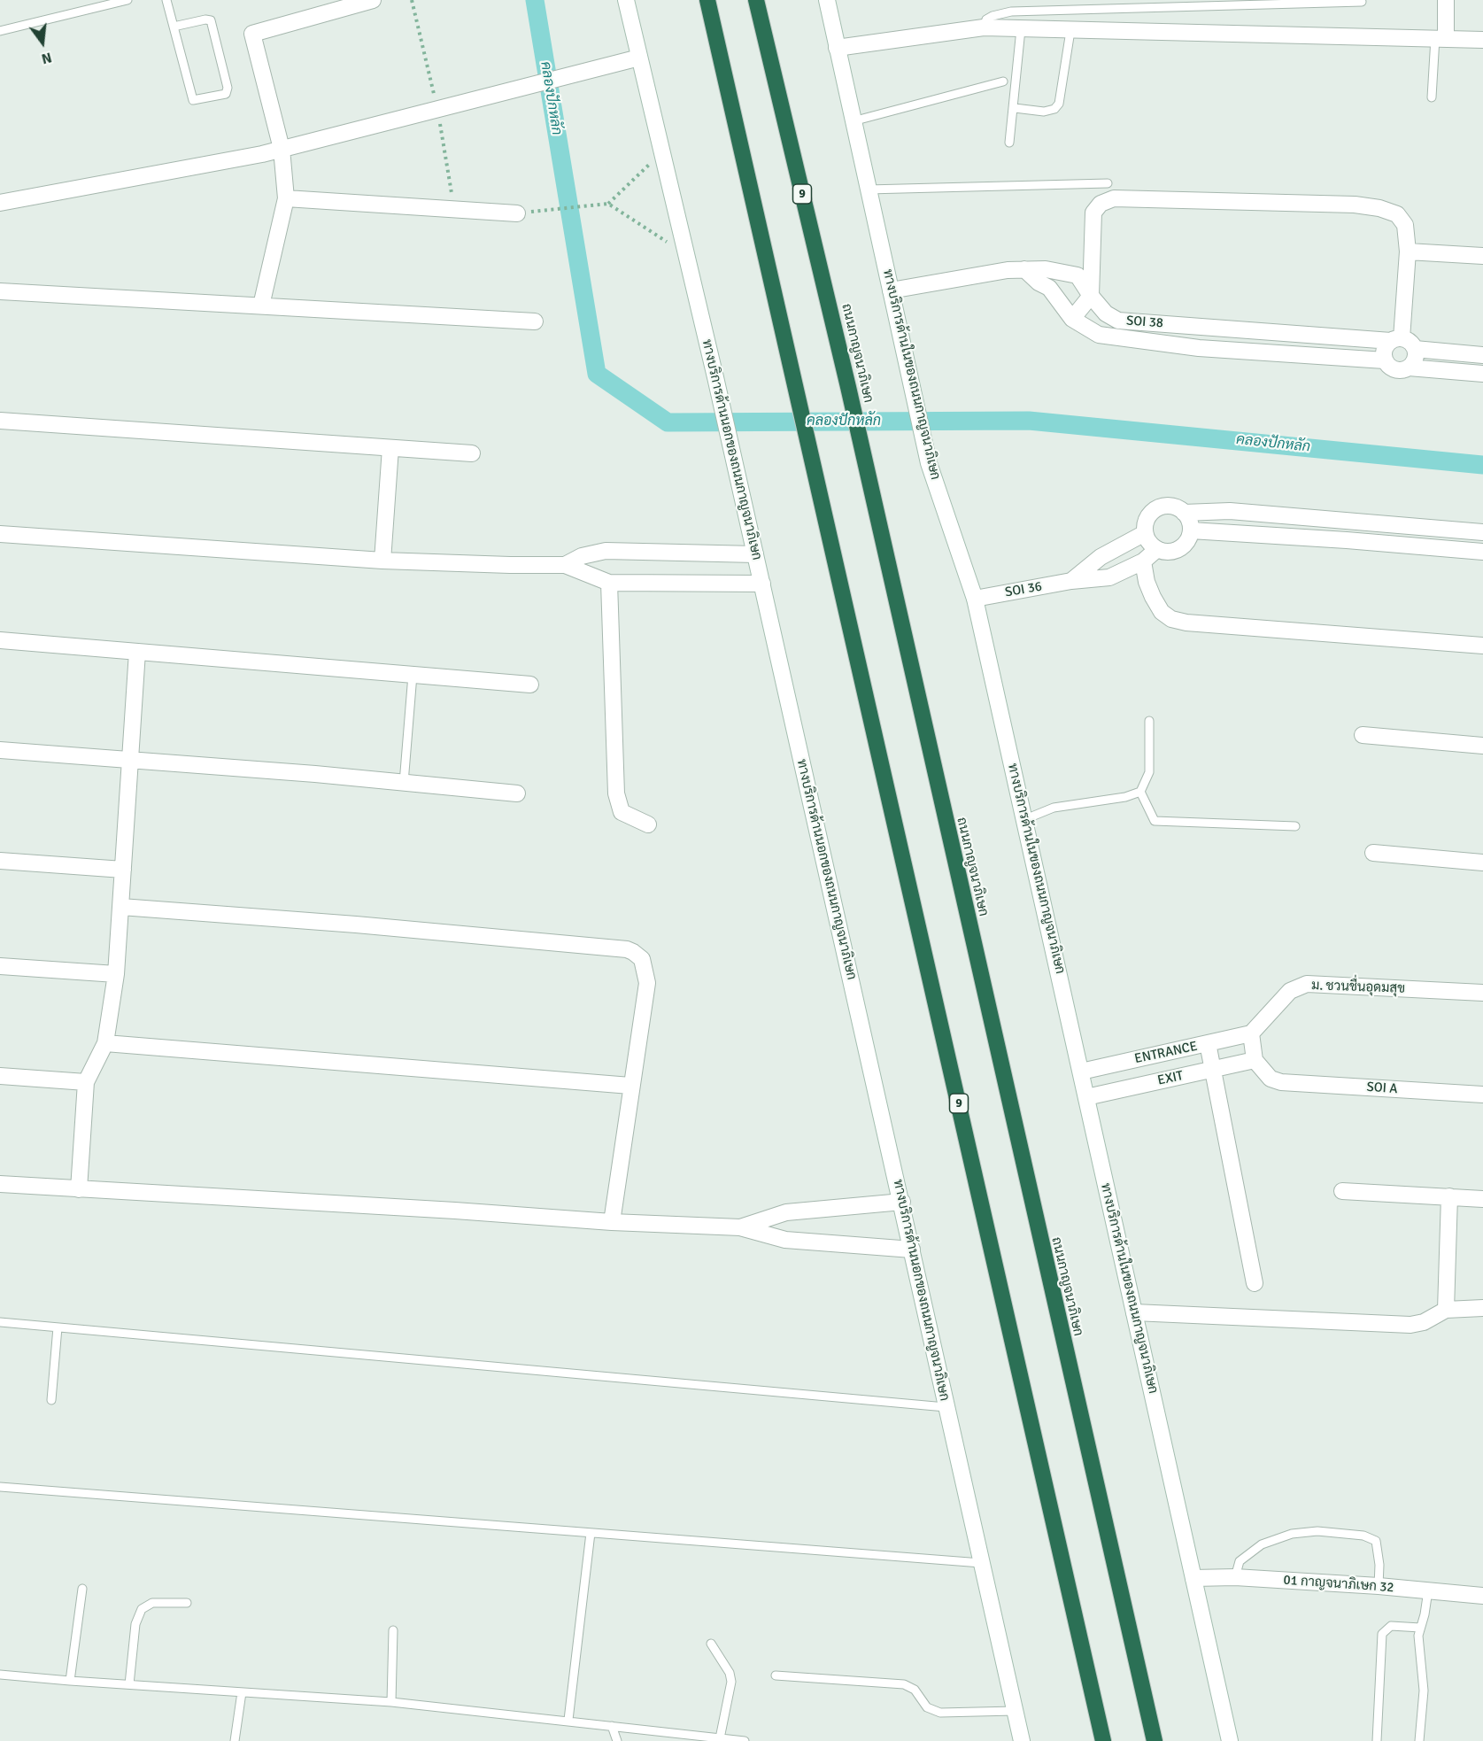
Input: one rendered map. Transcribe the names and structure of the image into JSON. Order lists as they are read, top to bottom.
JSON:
{
  "streets": {
    "highway": ["9", "ถนนกาญจนาภิเษก"],
    "street": [
      "SOI 38",
      "ทางบริการด้านในของถนนกาญจนาภิเษก",
      "ทางบริการด้านนอกของถนนกาญจนาภิเษก",
      "SOI 36",
      "ม. ชวนชื่นอุดมสุข",
      "ENTRANCE",
      "EXIT",
      "SOI A",
      "01 กาญจนาภิเษก 32"
    ]
  },
  "crossings": [
    ["SOI 38", "ทางบริการด้านในของถนนกาญจนาภิเษก"],
    ["ทางบริการด้านในของถนนกาญจนาภิเษก", "SOI 36"],
    ["ทางบริการด้านในของถนนกาญจนาภิเษก", "ENTRANCE"],
    ["ทางบริการด้านในของถนนกาญจนาภิเษก", "EXIT"],
    ["ทางบริการด้านในของถนนกาญจนาภิเษก", "01 กาญจนาภิเษก 32"],
    ["ม. ชวนชื่นอุดมสุข", "ENTRANCE"],
    ["EXIT", "SOI A"]
  ],
  "water": ["คลองปักหลัก"],
  "north": "bottom"
}
